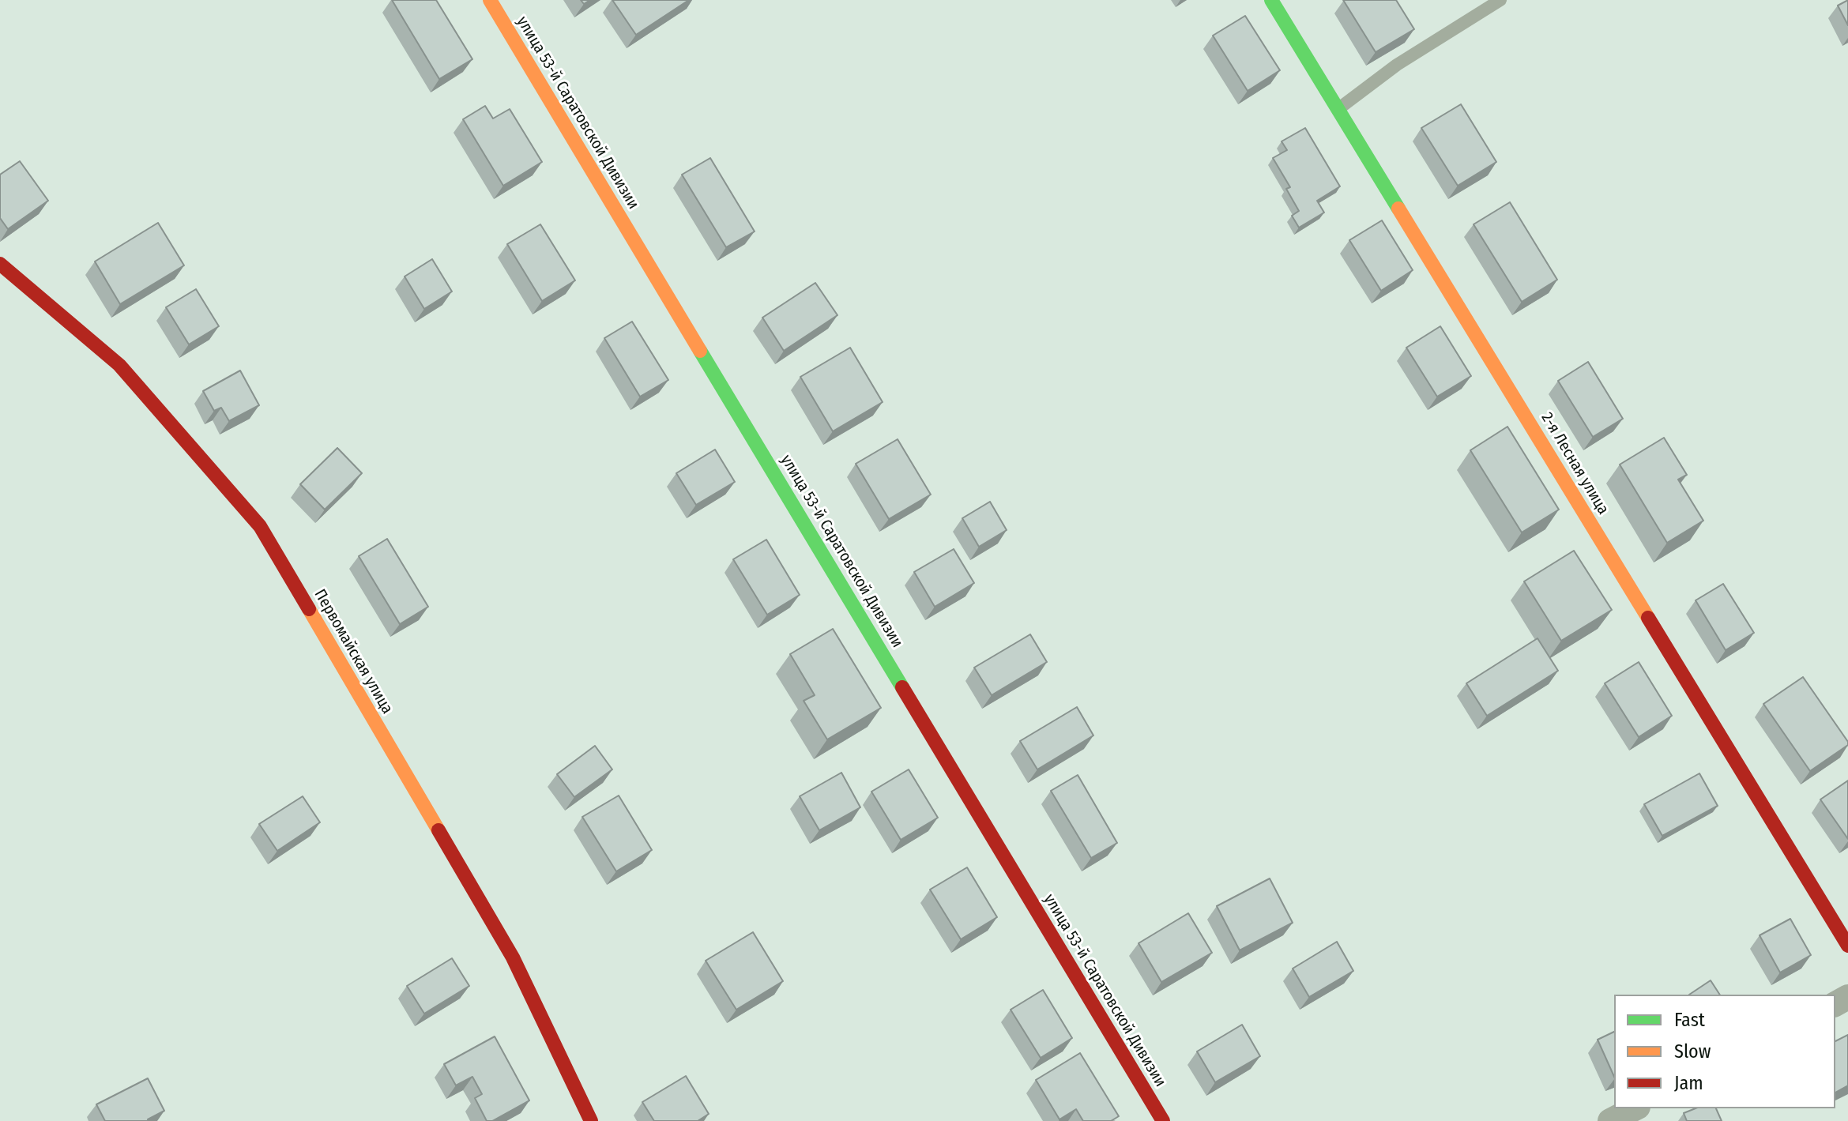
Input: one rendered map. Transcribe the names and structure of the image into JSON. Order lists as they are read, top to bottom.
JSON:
{
  "streets": {
    "street": ["улица 53-й Саратовской Дивизии", "2-я Лесная улица", "Первомайская улица"]
  },
  "legend": ["Fast", "Slow", "Jam"]
}
